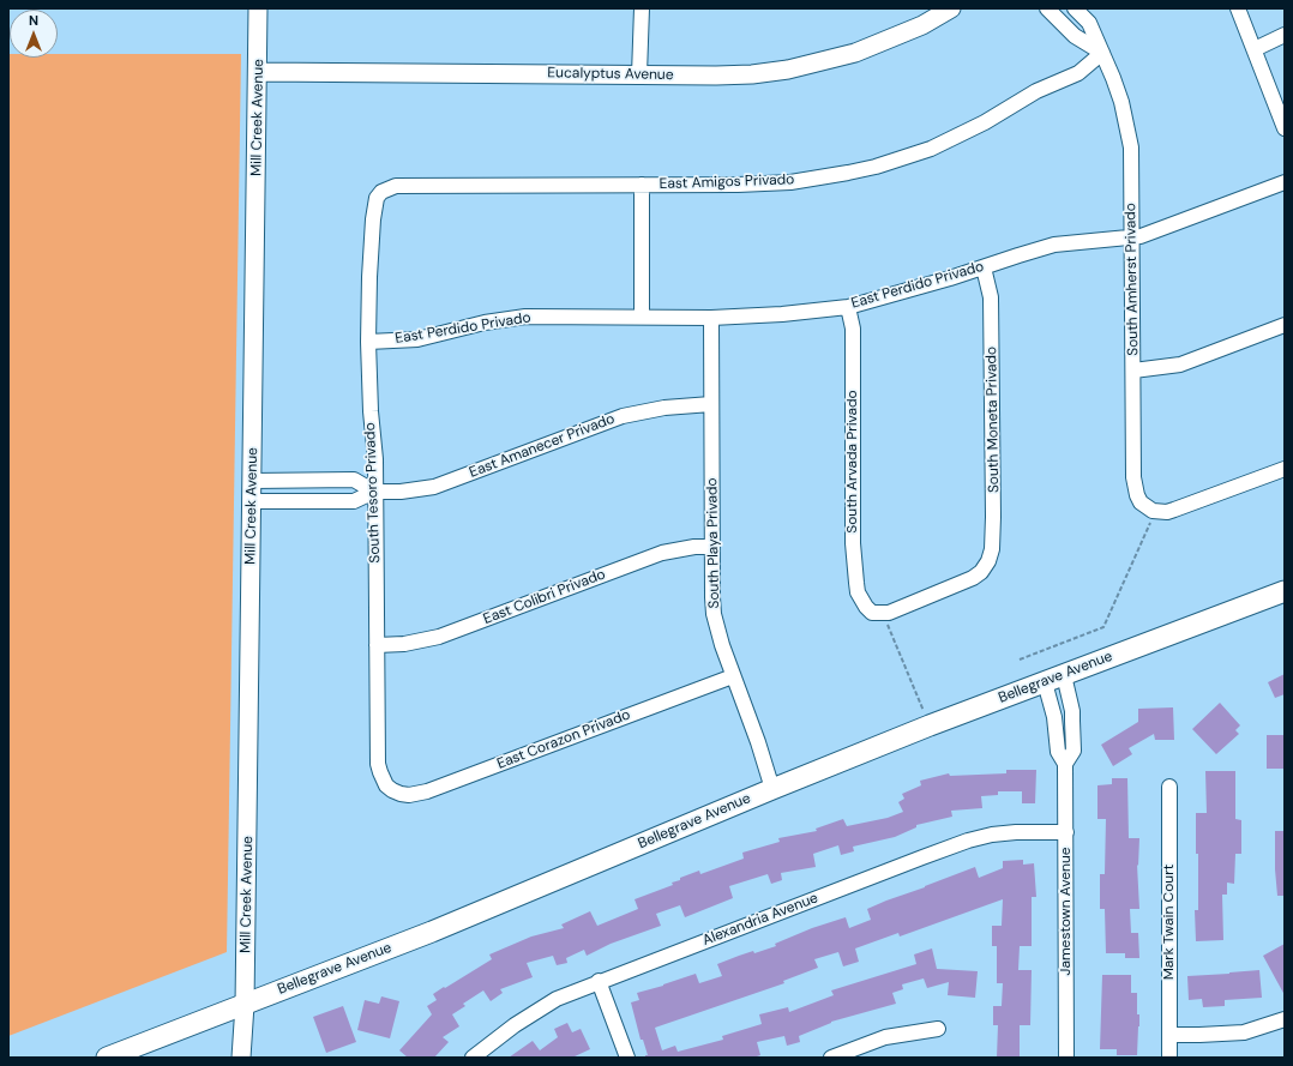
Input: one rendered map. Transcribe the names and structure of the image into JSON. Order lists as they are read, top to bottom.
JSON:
{
  "streets": {
    "main road": ["Bellegrave Avenue"],
    "street": [
      "Eucalyptus Avenue",
      "Mill Creek Avenue",
      "East Amigos Privado",
      "South Amherst Privado",
      "East Perdido Privado",
      "South Moneta Privado",
      "East Amanecer Privado",
      "South Arvada Privado",
      "South Tesoro Privado",
      "South Playa Privado",
      "East Colibri Privado",
      "East Corazon Privado",
      "Jamestown Avenue",
      "Alexandria Avenue",
      "Mark Twain Court"
    ]
  },
  "crossings": [
    ["Eucalyptus Avenue", "Mill Creek Avenue"],
    ["Mill Creek Avenue", "East Amanecer Privado"],
    ["Mill Creek Avenue", "Bellegrave Avenue"],
    ["East Amigos Privado", "South Amherst Privado"],
    ["East Amigos Privado", "South Tesoro Privado"],
    ["South Amherst Privado", "East Perdido Privado"],
    ["East Perdido Privado", "South Moneta Privado"],
    ["East Perdido Privado", "South Arvada Privado"],
    ["East Perdido Privado", "South Tesoro Privado"],
    ["East Perdido Privado", "South Playa Privado"],
    ["South Moneta Privado", "South Arvada Privado"],
    ["East Amanecer Privado", "South Tesoro Privado"],
    ["East Amanecer Privado", "South Playa Privado"],
    ["South Tesoro Privado", "East Colibri Privado"],
    ["South Tesoro Privado", "East Corazon Privado"],
    ["South Playa Privado", "East Colibri Privado"],
    ["South Playa Privado", "Bellegrave Avenue"],
    ["South Playa Privado", "East Corazon Privado"],
    ["Bellegrave Avenue", "Jamestown Avenue"],
    ["Jamestown Avenue", "Alexandria Avenue"]
  ],
  "north": "top"
}
